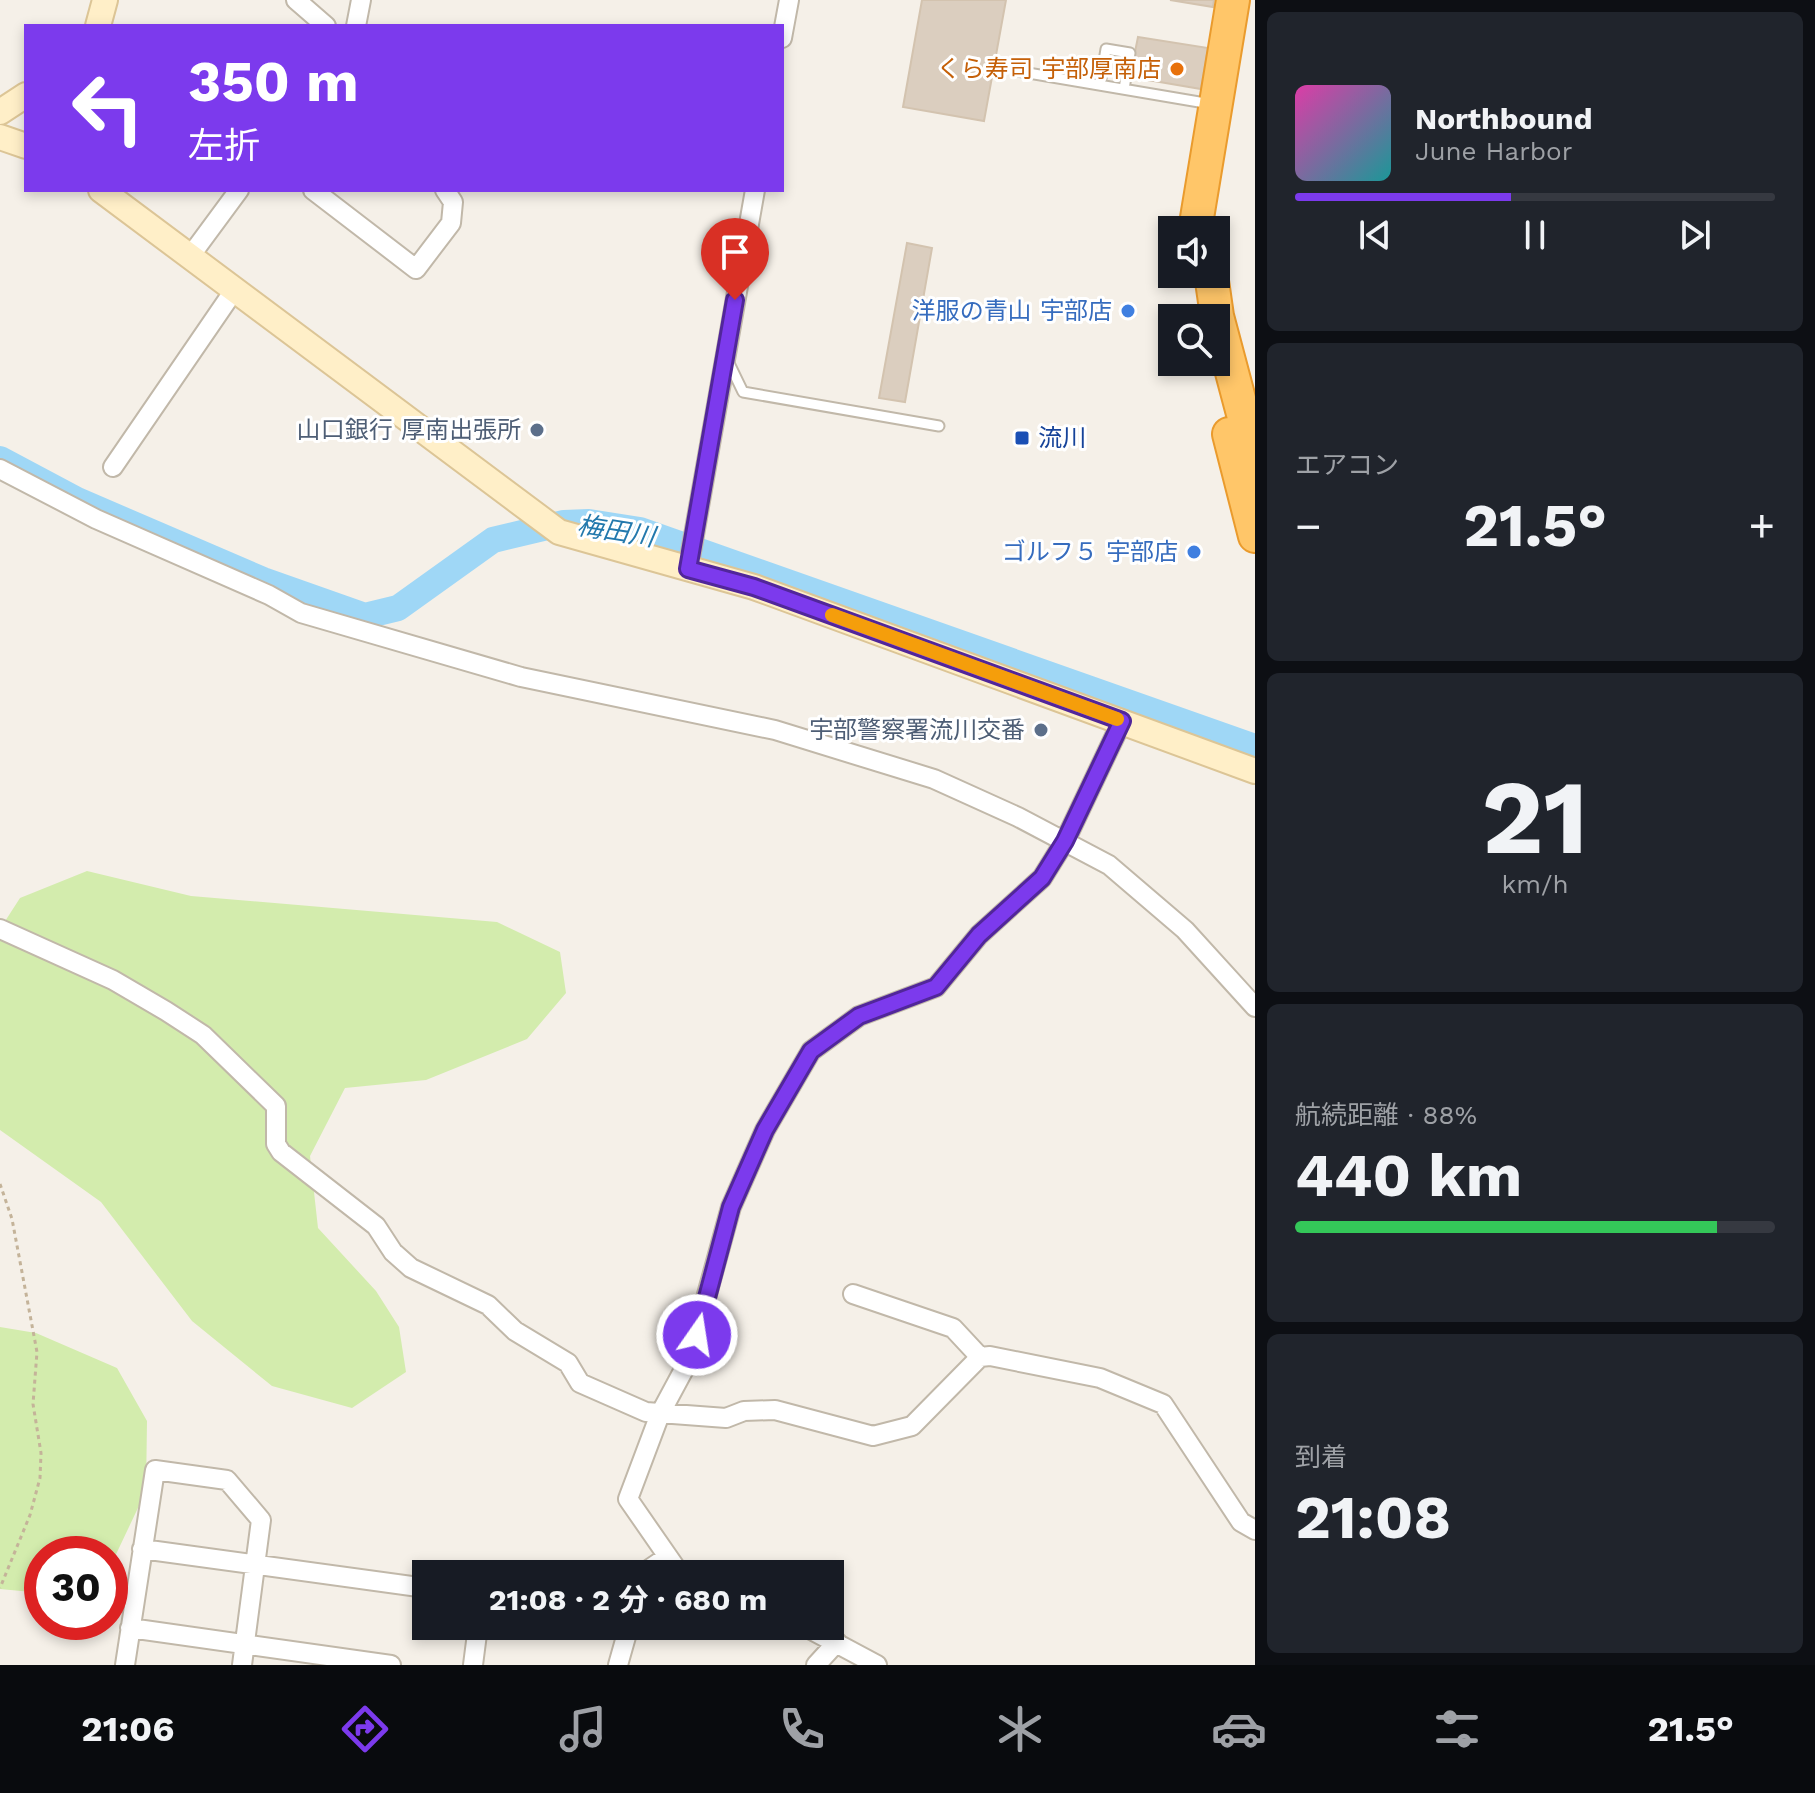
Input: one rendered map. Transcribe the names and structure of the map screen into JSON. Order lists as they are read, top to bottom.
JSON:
{
  "water": ["梅田川"],
  "places": {
    "other": [
      "くら寿司 宇部厚南店",
      "洋服の青山 宇部店",
      "山口銀行 厚南出張所",
      "ゴルフ５ 宇部店",
      "宇部警察署流川交番"
    ],
    "transit": ["流川"]
  },
  "page": {
    "turn": ["350 m", "左折"],
    "song": ["Northbound", "June Harbor"],
    "tile": [
      "エアコン",
      ["21", "km/h"],
      ["航続距離 · 88%", "440 km"],
      ["到着", "21:08"]
    ],
    "heat": ["−", "21.5°", "+"],
    "limit": "30",
    "trip": "21:08 · 2 分 · 680 m",
    "tabs": ["21:06", "21.5°"]
  }
}
